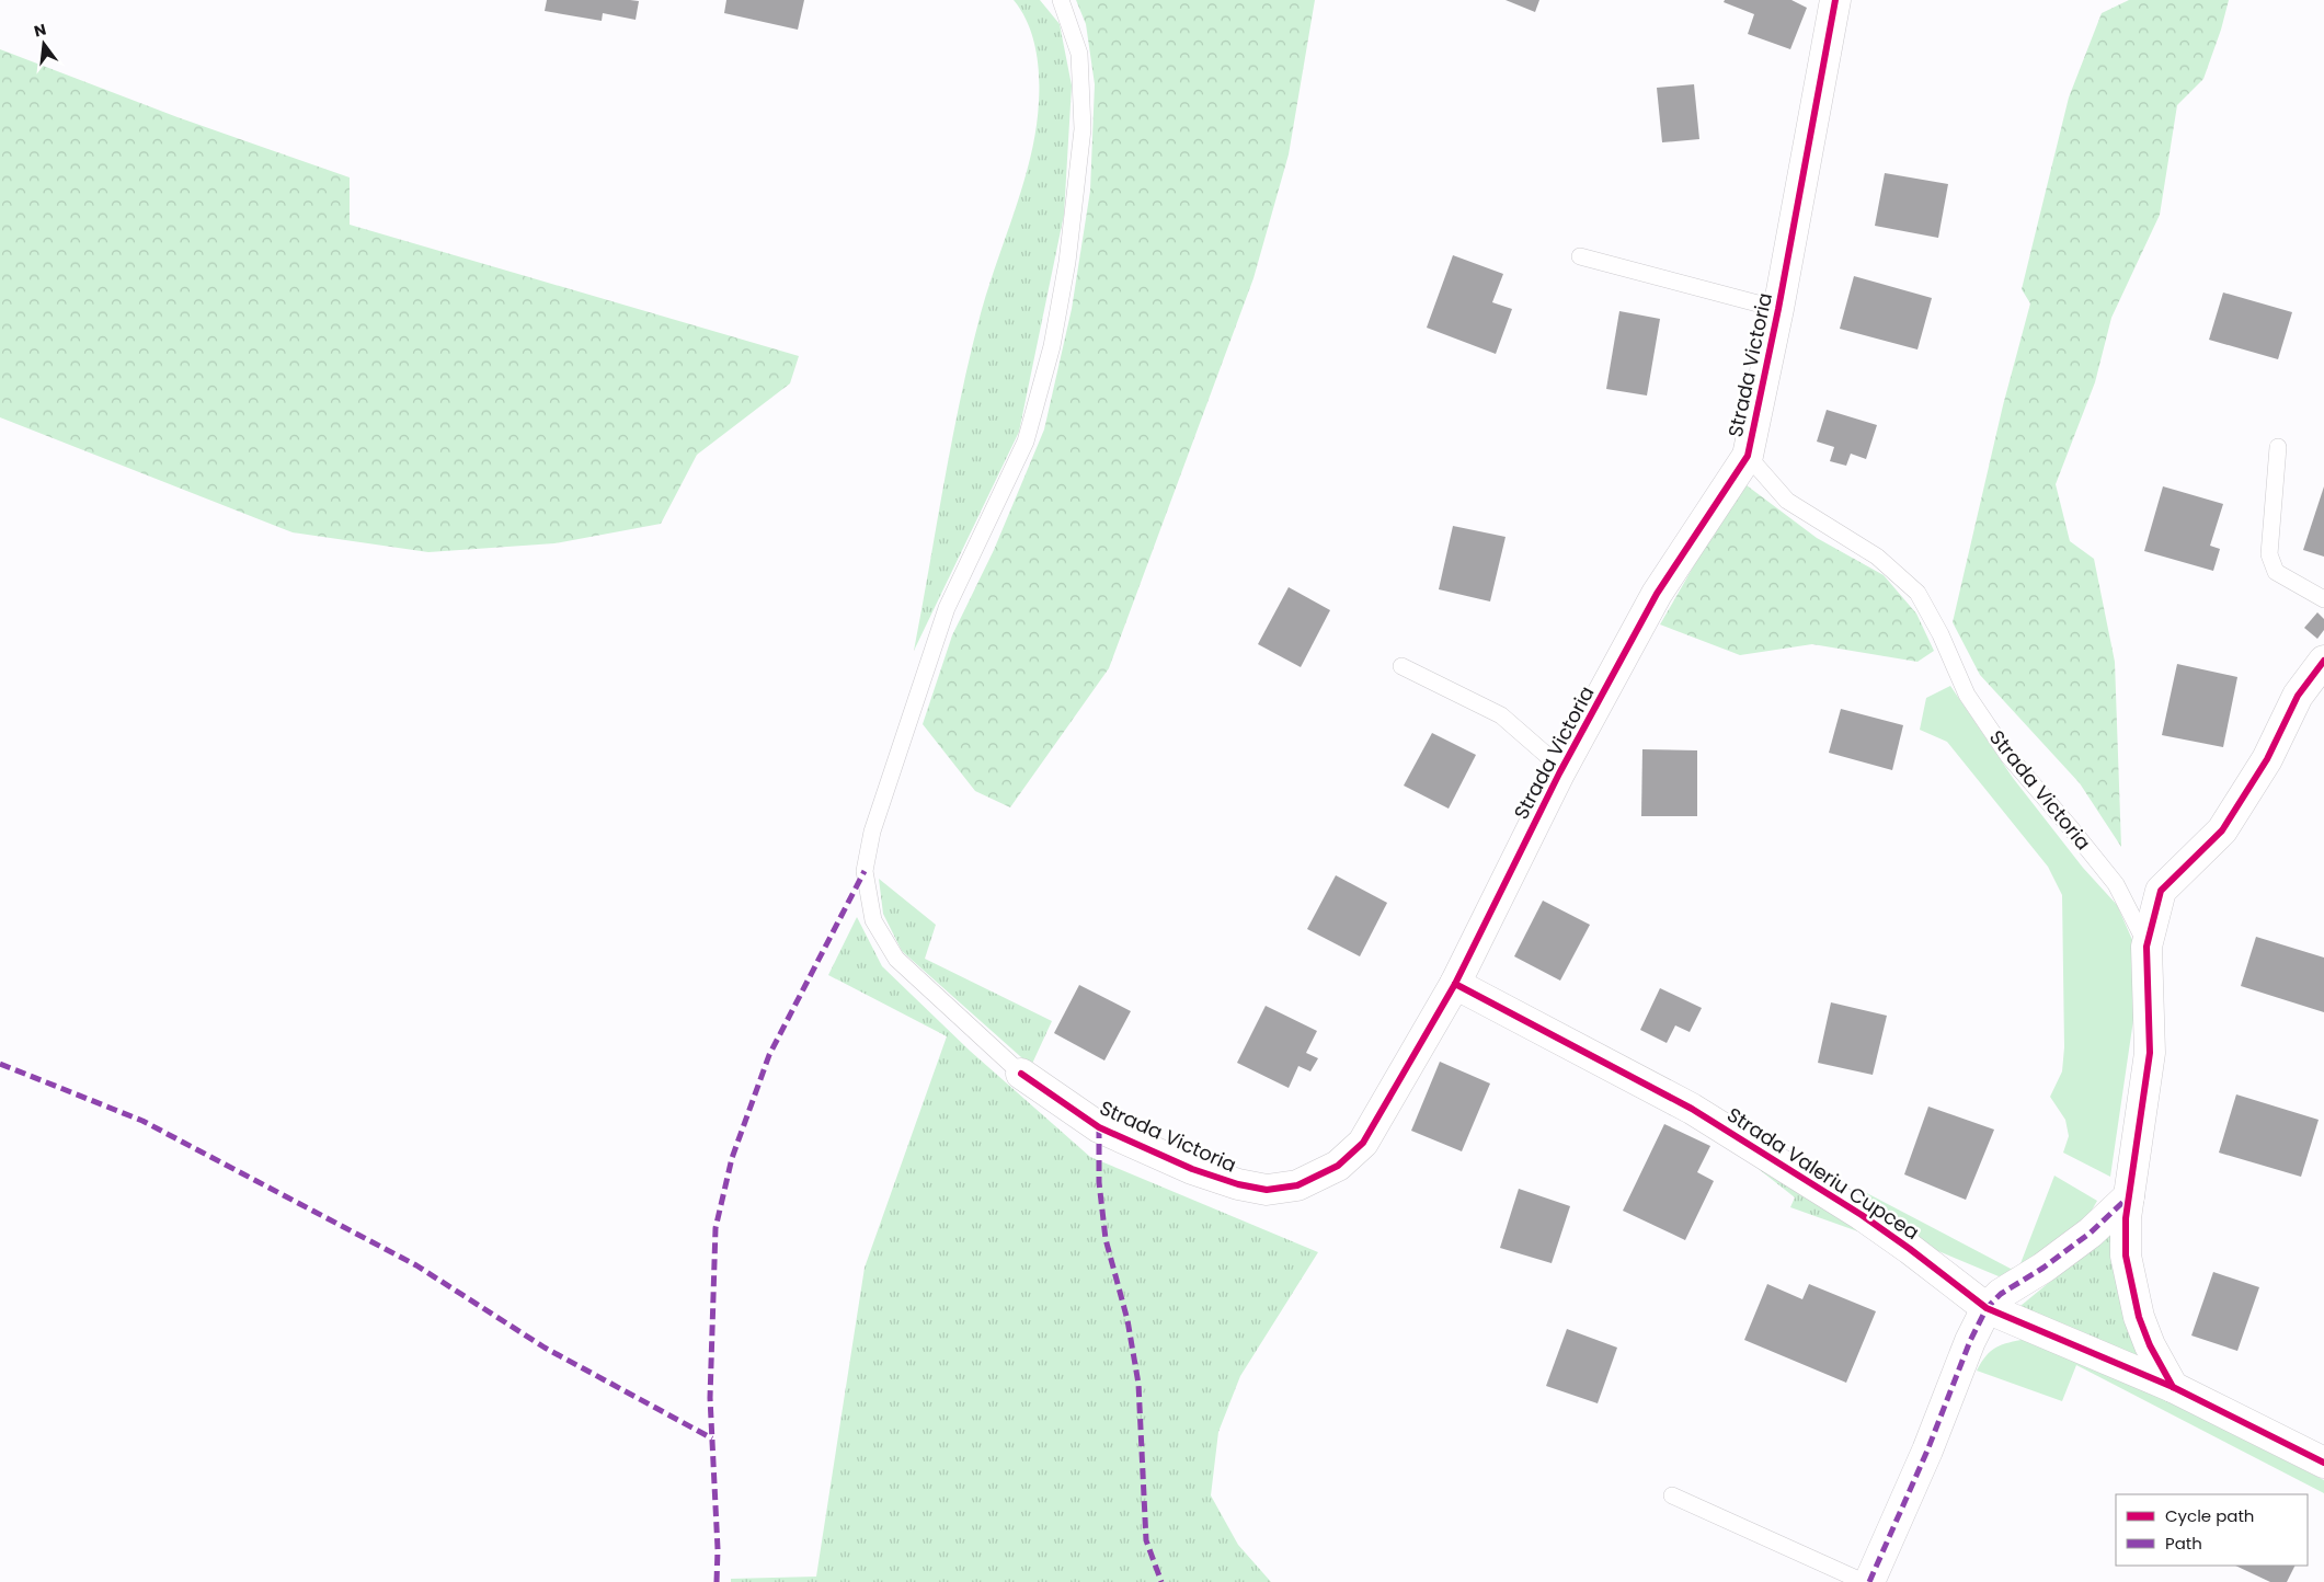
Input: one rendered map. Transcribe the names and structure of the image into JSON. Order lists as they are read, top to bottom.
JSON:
{
  "streets": {
    "street": ["Strada Victoria", "Strada Valeriu Cupcea"]
  },
  "crossings": [
    ["Strada Victoria", "Strada Valeriu Cupcea"]
  ],
  "legend": ["Cycle path", "Path"],
  "north": "top"
}
